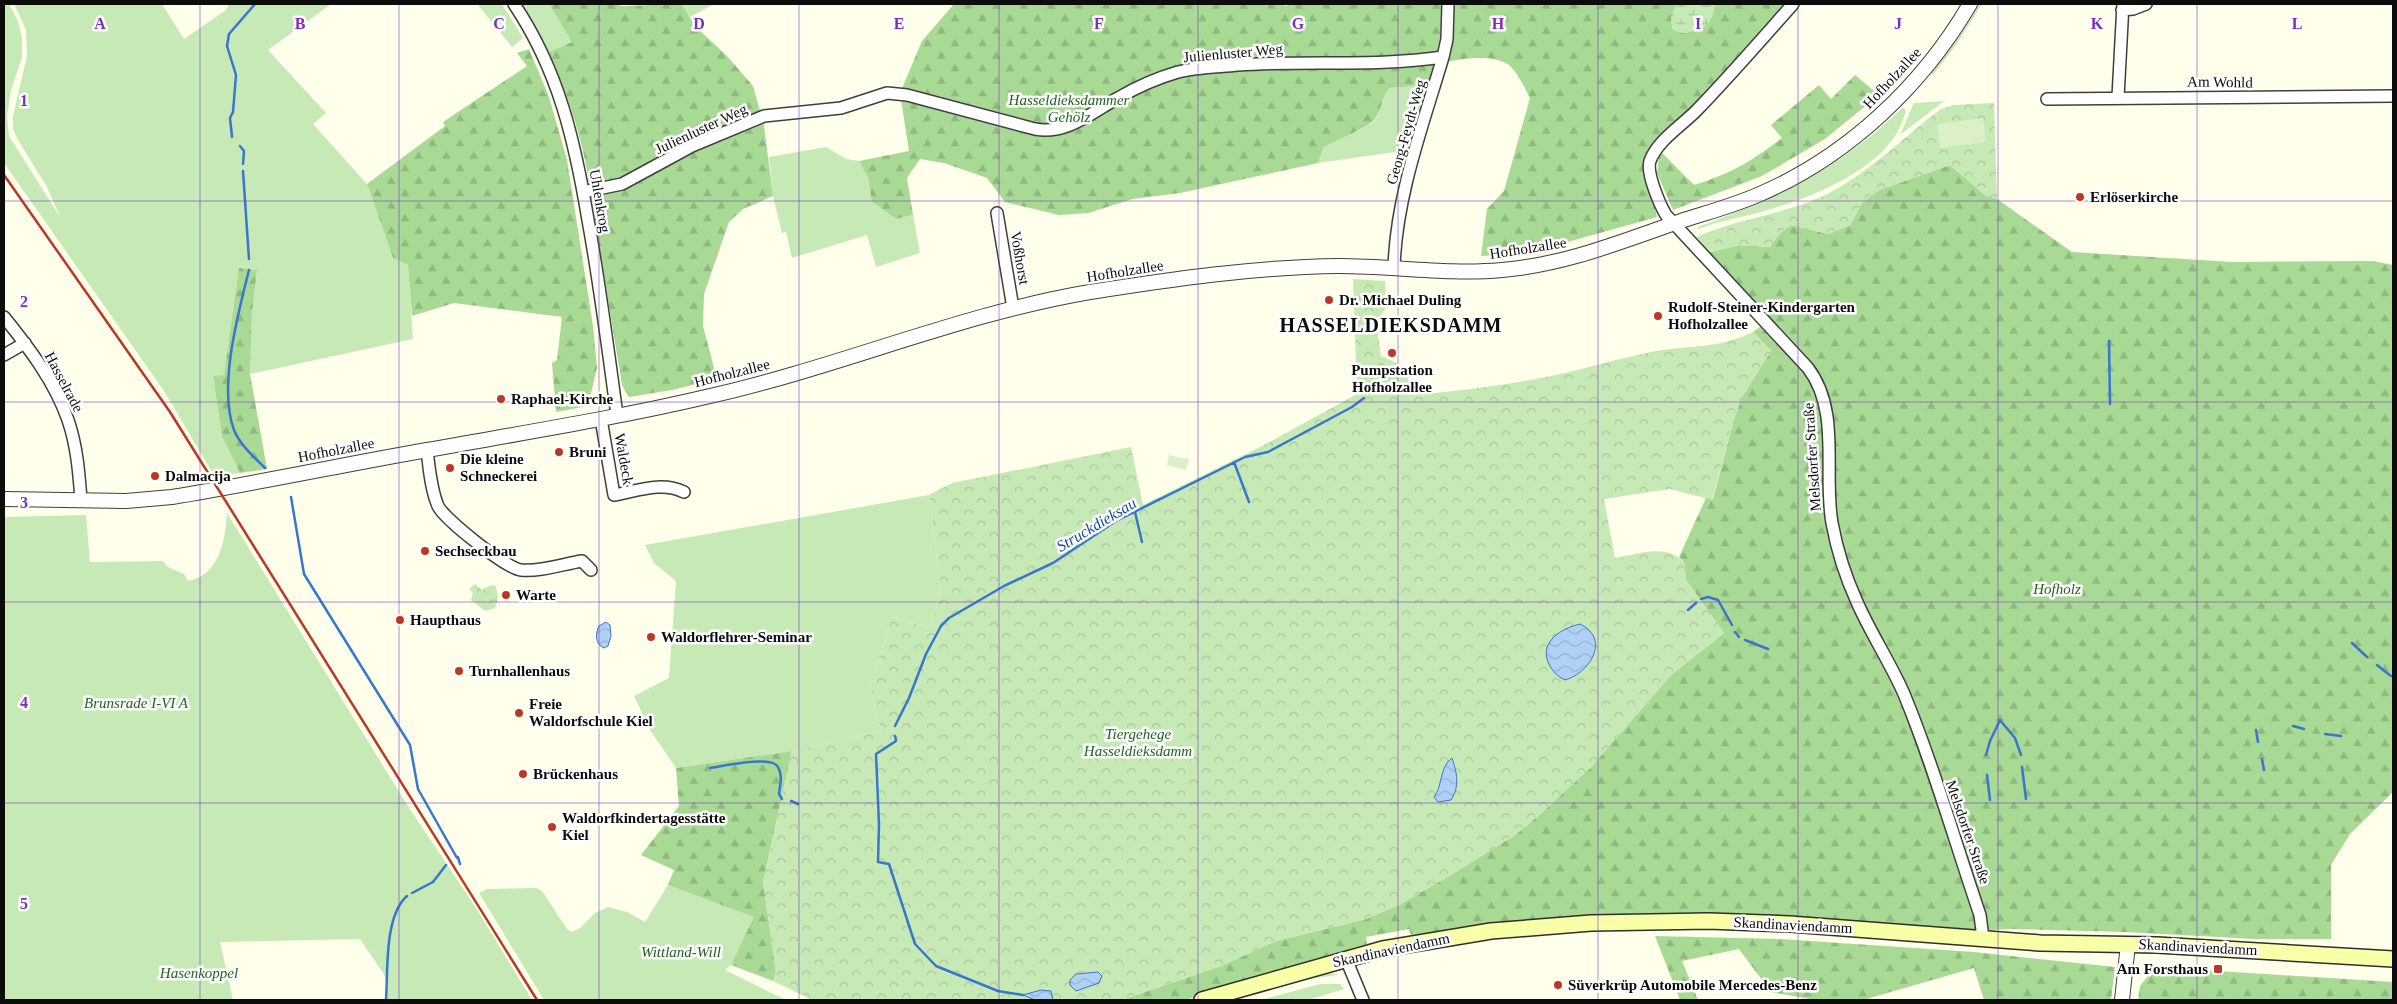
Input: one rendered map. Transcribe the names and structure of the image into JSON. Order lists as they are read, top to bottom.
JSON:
{
  "streets": {
    "main road": ["Skandinaviendamm"],
    "street": [
      "Julienluster Weg",
      "Hofholzallee",
      "Am Wohld",
      "Georg-Feydt-Weg",
      "Uhlenkrog",
      "Voßhorst",
      "Hasselrade",
      "Melsdorfer Straße",
      "Waldeck"
    ]
  },
  "crossings": [
    ["Julienluster Weg", "Georg-Feydt-Weg"],
    ["Julienluster Weg", "Uhlenkrog"],
    ["Hofholzallee", "Georg-Feydt-Weg"],
    ["Hofholzallee", "Uhlenkrog"],
    ["Hofholzallee", "Voßhorst"],
    ["Hofholzallee", "Hasselrade"],
    ["Hofholzallee", "Melsdorfer Straße"],
    ["Hofholzallee", "Waldeck"],
    ["Melsdorfer Straße", "Skandinaviendamm"]
  ],
  "districts": ["HASSELDIEKSDAMM"],
  "water": ["Struckdieksau"],
  "parks": [
    "Hasseldieksdammer Gehölz",
    "Hofholz",
    "Brunsrade I-VI A",
    "Tiergehege Hasseldieksdamm",
    "Wittland-Will",
    "Hasenkoppel"
  ],
  "places": {
    "other": [
      "Erlöserkirche",
      "Dr. Michael Duling",
      "Rudolf-Steiner-Kindergarten Hofholzallee",
      "Pumpstation Hofholzallee",
      "Raphael-Kirche",
      "Bruni",
      "Die kleine Schneckerei",
      "Dalmacija",
      "Sechseckbau",
      "Warte",
      "Haupthaus",
      "Waldorflehrer-Seminar",
      "Turnhallenhaus",
      "Freie Waldorfschule Kiel",
      "Brückenhaus",
      "Waldorfkindertagesstätte Kiel",
      "Süverkrüp Automobile Mercedes-Benz"
    ],
    "transit": ["Am Forsthaus"]
  },
  "grid": {
    "columns": [
      "A",
      "B",
      "C",
      "D",
      "E",
      "F",
      "G",
      "H",
      "I",
      "J",
      "K",
      "L"
    ],
    "rows": [
      "1",
      "2",
      "3",
      "4",
      "5"
    ]
  }
}
